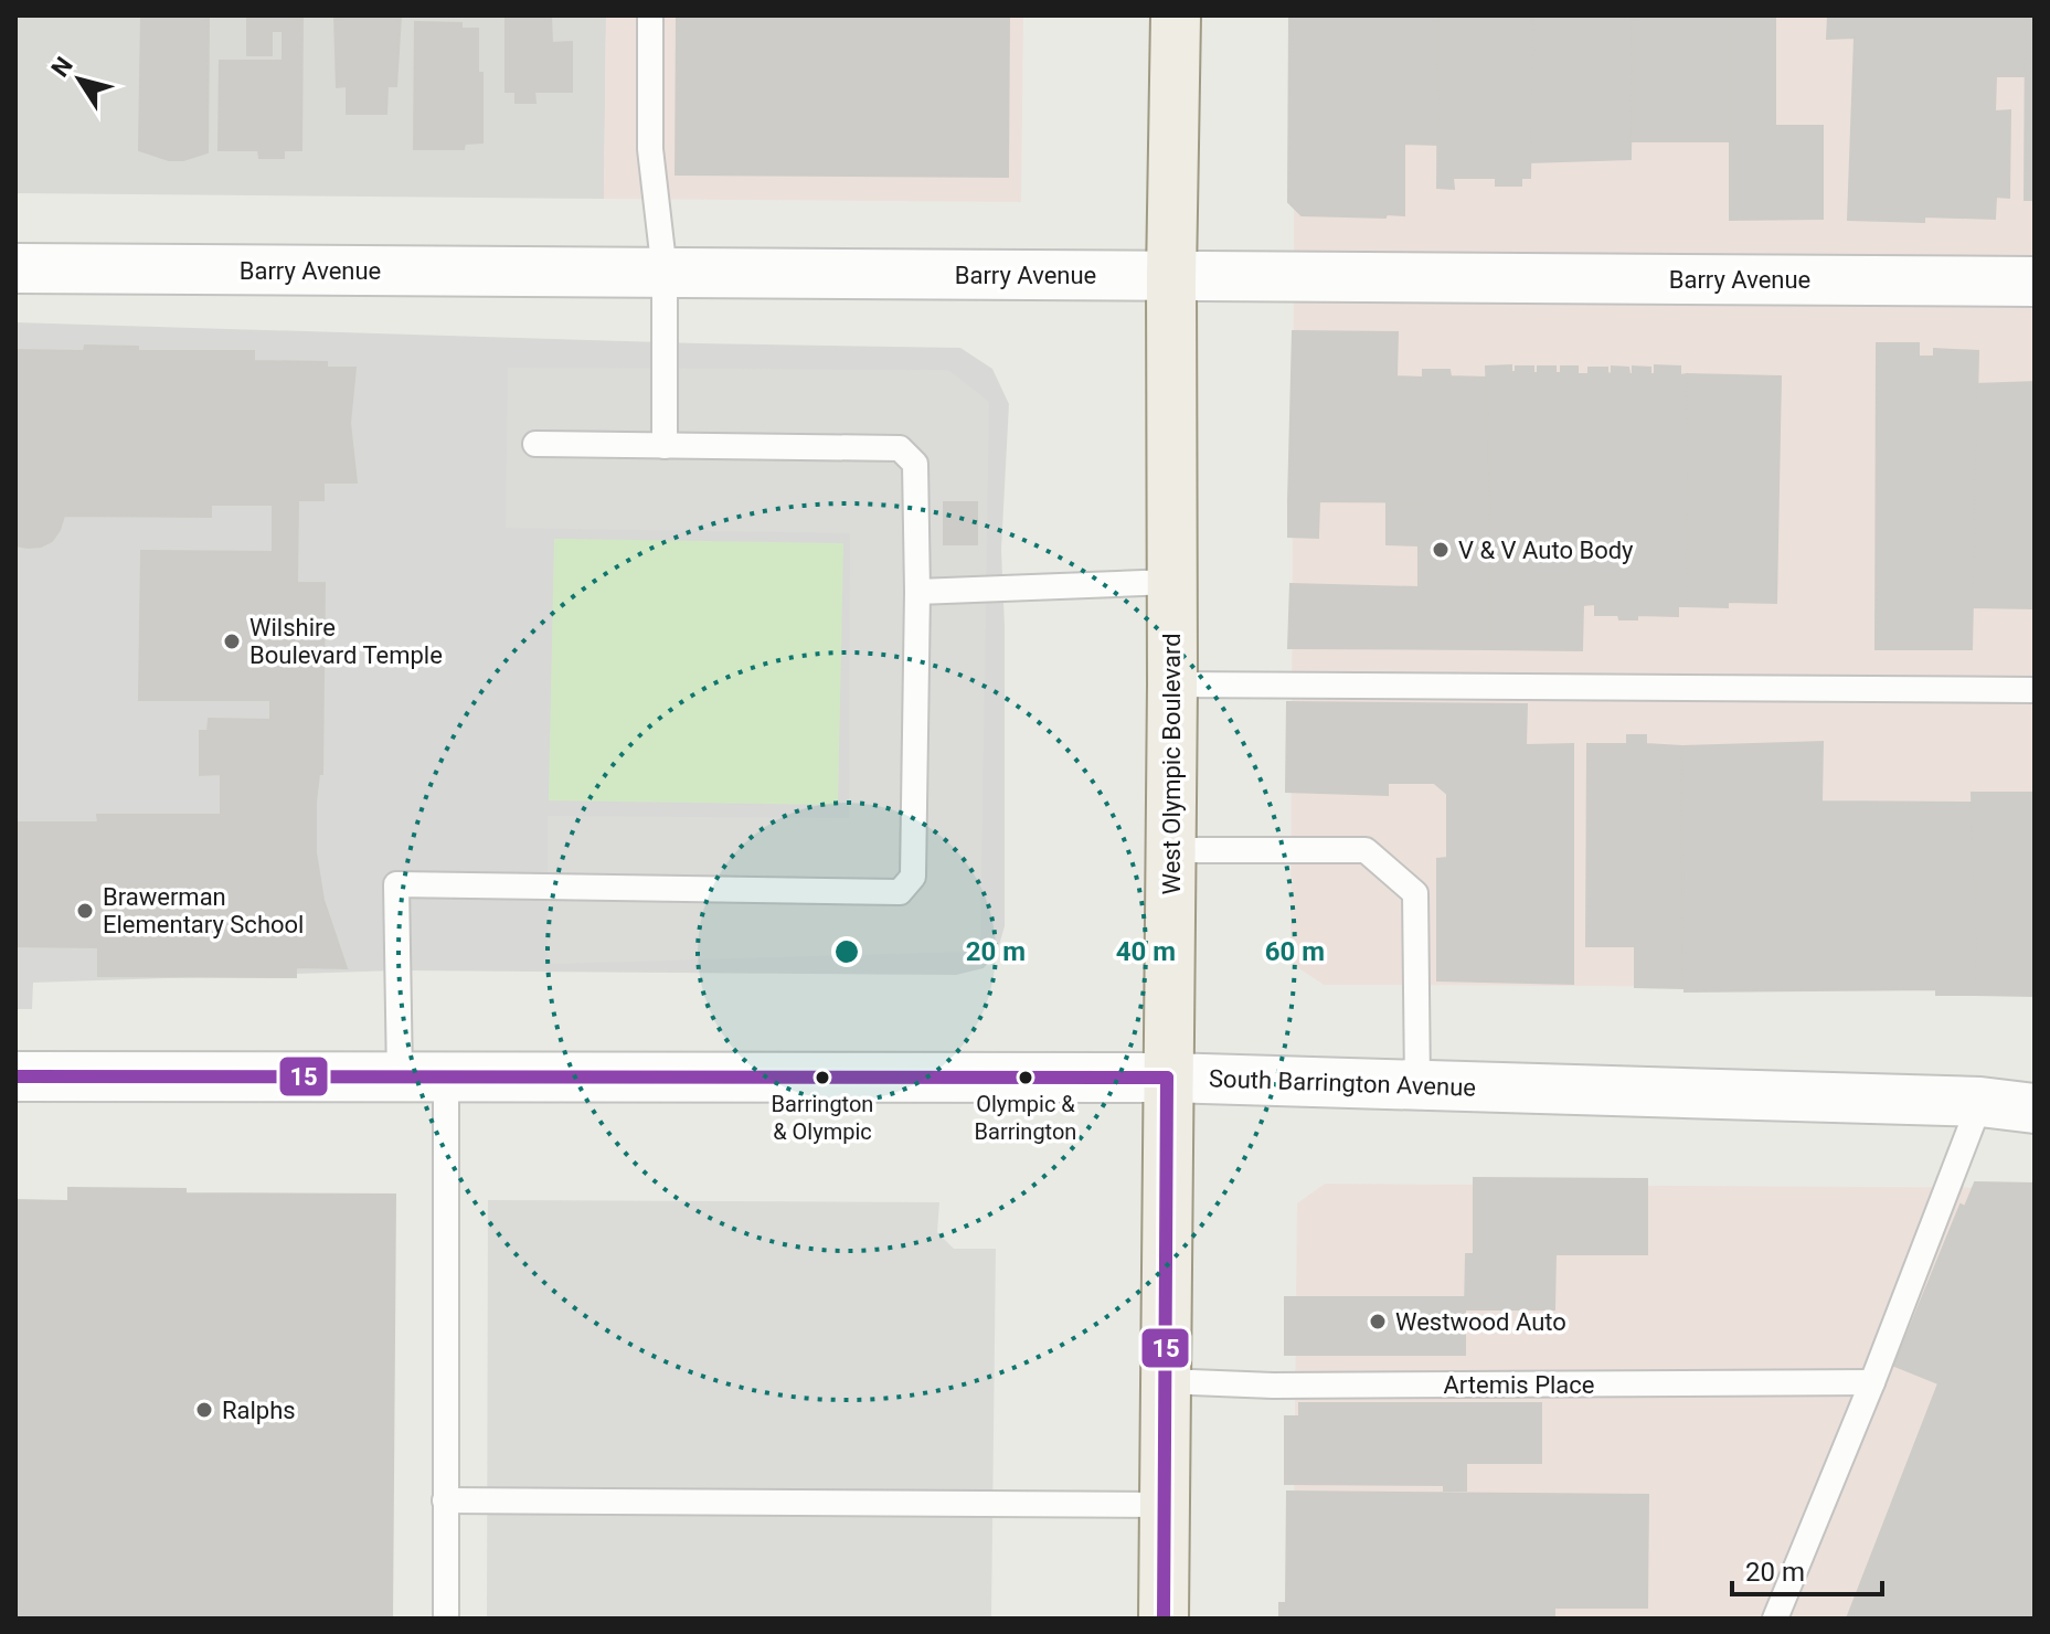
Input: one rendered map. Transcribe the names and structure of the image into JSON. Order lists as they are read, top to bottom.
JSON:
{
  "streets": {
    "main road": ["West Olympic Boulevard"],
    "street": ["Barry Avenue", "South Barrington Avenue"],
    "lane": ["Artemis Place"]
  },
  "crossings": [
    ["Barry Avenue", "West Olympic Boulevard"],
    ["West Olympic Boulevard", "South Barrington Avenue"],
    ["West Olympic Boulevard", "Artemis Place"]
  ],
  "places": [
    "V & V Auto Body",
    "Wilshire Boulevard Temple",
    "Brawerman Elementary School",
    "Barrington & Olympic",
    "Olympic & Barrington",
    "Westwood Auto",
    "Ralphs"
  ],
  "lines": ["transit line 15"],
  "scale_bar": "20 m",
  "north": "top left",
  "rings": ["20 m", "40 m", "60 m"]
}
